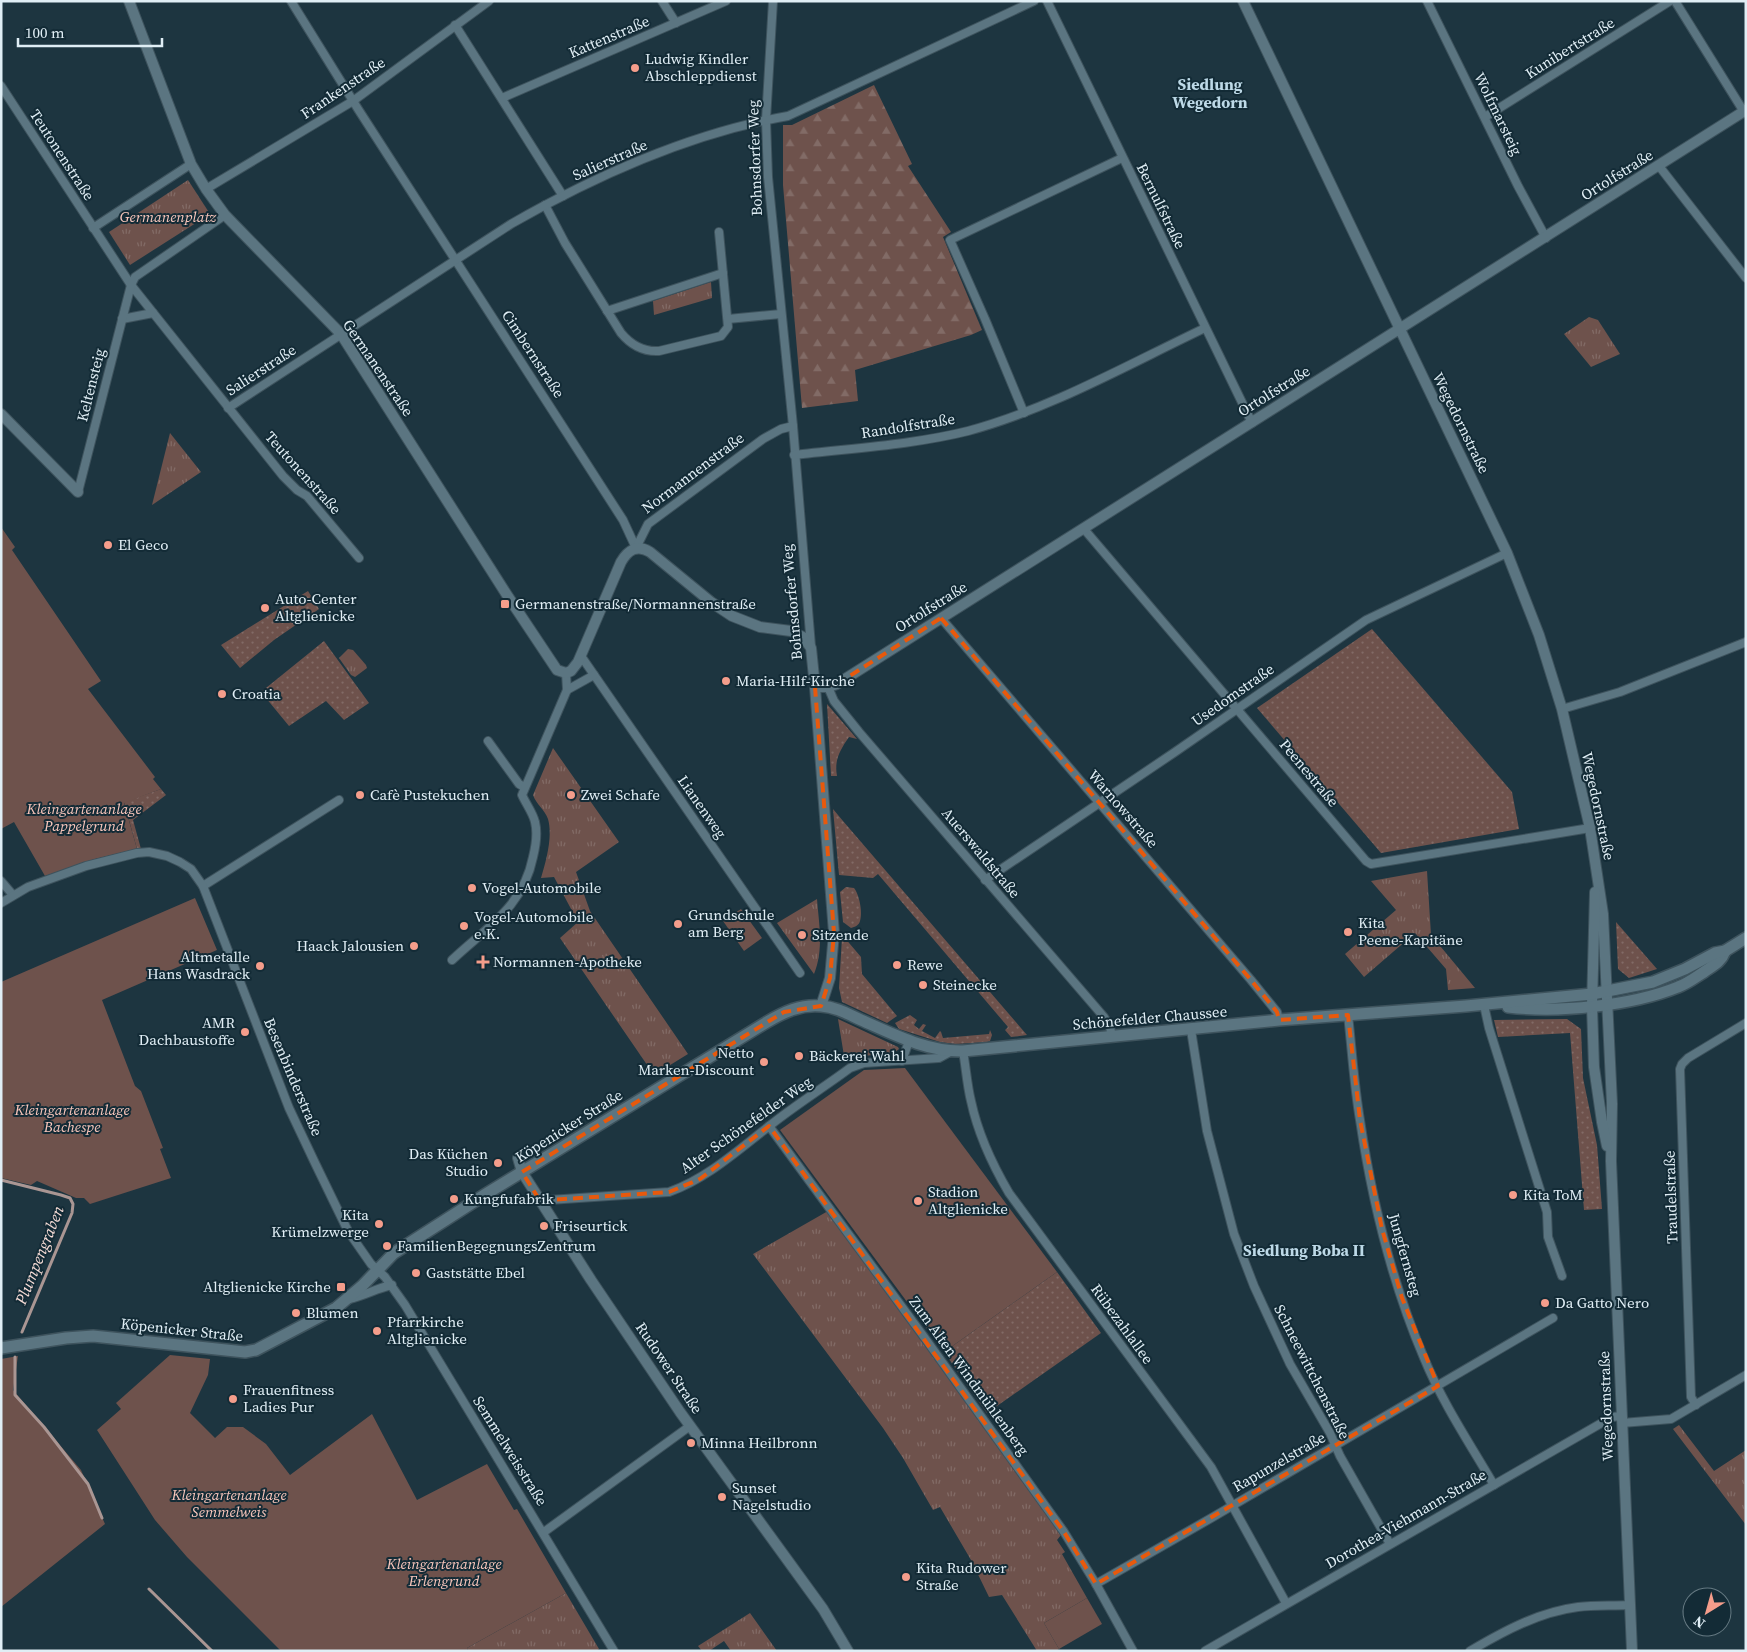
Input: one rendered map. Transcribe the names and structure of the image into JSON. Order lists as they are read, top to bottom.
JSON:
{
  "streets": {
    "main road": ["Schönefelder Chaussee", "Köpenicker Straße"],
    "street": [
      "Kattenstraße",
      "Kunibertstraße",
      "Frankenstraße",
      "Wolfmarsteig",
      "Teutonenstraße",
      "Bohnsdorfer Weg",
      "Salierstraße",
      "Ortolfstraße",
      "Bernulfstraße",
      "Cimbernstraße",
      "Germanenstraße",
      "Keltensteig",
      "Wegedornstraße",
      "Randolfstraße",
      "Normannenstraße",
      "Usedomstraße",
      "Peenestraße",
      "Lianenweg",
      "Warnowstraße",
      "Auerswaldstraße",
      "Besenbinderstraße",
      "Alter Schönefelder Weg",
      "Traudelstraße",
      "Jungfernsteg",
      "Rübezahlallee",
      "Rudower Straße",
      "Schneewittchenstraße",
      "Zum Alten Windmühlenberg",
      "Semmelweisstraße",
      "Rapunzelstraße",
      "Dorothea-Viehmann-Straße"
    ]
  },
  "crossings": [
    ["Kunibertstraße", "Wolfmarsteig"],
    ["Frankenstraße", "Cimbernstraße"],
    ["Frankenstraße", "Germanenstraße"],
    ["Wolfmarsteig", "Ortolfstraße"],
    ["Teutonenstraße", "Salierstraße"],
    ["Teutonenstraße", "Keltensteig"],
    ["Bohnsdorfer Weg", "Salierstraße"],
    ["Bohnsdorfer Weg", "Ortolfstraße"],
    ["Bohnsdorfer Weg", "Randolfstraße"],
    ["Bohnsdorfer Weg", "Normannenstraße"],
    ["Bohnsdorfer Weg", "Schönefelder Chaussee"],
    ["Bohnsdorfer Weg", "Köpenicker Straße"],
    ["Salierstraße", "Cimbernstraße"],
    ["Salierstraße", "Germanenstraße"],
    ["Ortolfstraße", "Bernulfstraße"],
    ["Ortolfstraße", "Wegedornstraße"],
    ["Ortolfstraße", "Peenestraße"],
    ["Ortolfstraße", "Warnowstraße"],
    ["Ortolfstraße", "Auerswaldstraße"],
    ["Bernulfstraße", "Randolfstraße"],
    ["Cimbernstraße", "Normannenstraße"],
    ["Germanenstraße", "Normannenstraße"],
    ["Wegedornstraße", "Usedomstraße"],
    ["Wegedornstraße", "Peenestraße"],
    ["Wegedornstraße", "Schönefelder Chaussee"],
    ["Wegedornstraße", "Dorothea-Viehmann-Straße"],
    ["Normannenstraße", "Lianenweg"],
    ["Usedomstraße", "Peenestraße"],
    ["Usedomstraße", "Warnowstraße"],
    ["Usedomstraße", "Auerswaldstraße"],
    ["Warnowstraße", "Schönefelder Chaussee"],
    ["Auerswaldstraße", "Schönefelder Chaussee"],
    ["Schönefelder Chaussee", "Alter Schönefelder Weg"],
    ["Schönefelder Chaussee", "Köpenicker Straße"],
    ["Schönefelder Chaussee", "Jungfernsteg"],
    ["Schönefelder Chaussee", "Rübezahlallee"],
    ["Schönefelder Chaussee", "Schneewittchenstraße"],
    ["Besenbinderstraße", "Köpenicker Straße"],
    ["Besenbinderstraße", "Semmelweisstraße"],
    ["Alter Schönefelder Weg", "Rudower Straße"],
    ["Alter Schönefelder Weg", "Zum Alten Windmühlenberg"],
    ["Köpenicker Straße", "Rudower Straße"],
    ["Köpenicker Straße", "Semmelweisstraße"],
    ["Traudelstraße", "Dorothea-Viehmann-Straße"],
    ["Jungfernsteg", "Rapunzelstraße"],
    ["Jungfernsteg", "Dorothea-Viehmann-Straße"],
    ["Rübezahlallee", "Rapunzelstraße"],
    ["Rübezahlallee", "Dorothea-Viehmann-Straße"],
    ["Schneewittchenstraße", "Rapunzelstraße"],
    ["Schneewittchenstraße", "Dorothea-Viehmann-Straße"],
    ["Zum Alten Windmühlenberg", "Rapunzelstraße"]
  ],
  "districts": ["Siedlung Wegedorn", "Siedlung Boba II"],
  "water": ["Plumpengraben"],
  "parks": [
    "Germanenplatz",
    "Kleingartenanlage Pappelgrund",
    "Kleingartenanlage Bachespe",
    "Kleingartenanlage Semmelweis",
    "Kleingartenanlage Erlengrund"
  ],
  "places": {
    "other": [
      "Ludwig Kindler Abschleppdienst",
      "El Geco",
      "Auto-Center Altglienicke",
      "Maria-Hilf-Kirche",
      "Croatia",
      "Cafè Pustekuchen",
      "Zwei Schafe",
      "Vogel-Automobile",
      "Grundschule am Berg",
      "Vogel-Automobile e.K.",
      "Kita Peene-Kapitäne",
      "Sitzende",
      "Haack Jalousien",
      "Rewe",
      "Altmetalle Hans Wasdrack",
      "Steinecke",
      "AMR Dachbaustoffe",
      "Bäckerei Wahl",
      "Netto Marken-Discount",
      "Das Küchen Studio",
      "Kita ToM",
      "Kungfufabrik",
      "Stadion Altglienicke",
      "Kita Krümelzwerge",
      "Friseurtick",
      "FamilienBegegnungsZentrum",
      "Gaststätte Ebel",
      "Da Gatto Nero",
      "Blumen",
      "Pfarrkirche Altglienicke",
      "Frauenfitness Ladies Pur",
      "Minna Heilbronn",
      "Sunset Nagelstudio",
      "Kita Rudower Straße"
    ],
    "transit": ["Germanenstraße/Normannenstraße", "Altglienicke Kirche"],
    "health": ["Normannen-Apotheke"]
  },
  "scale_bar": "100 m",
  "north": "bottom left"
}
